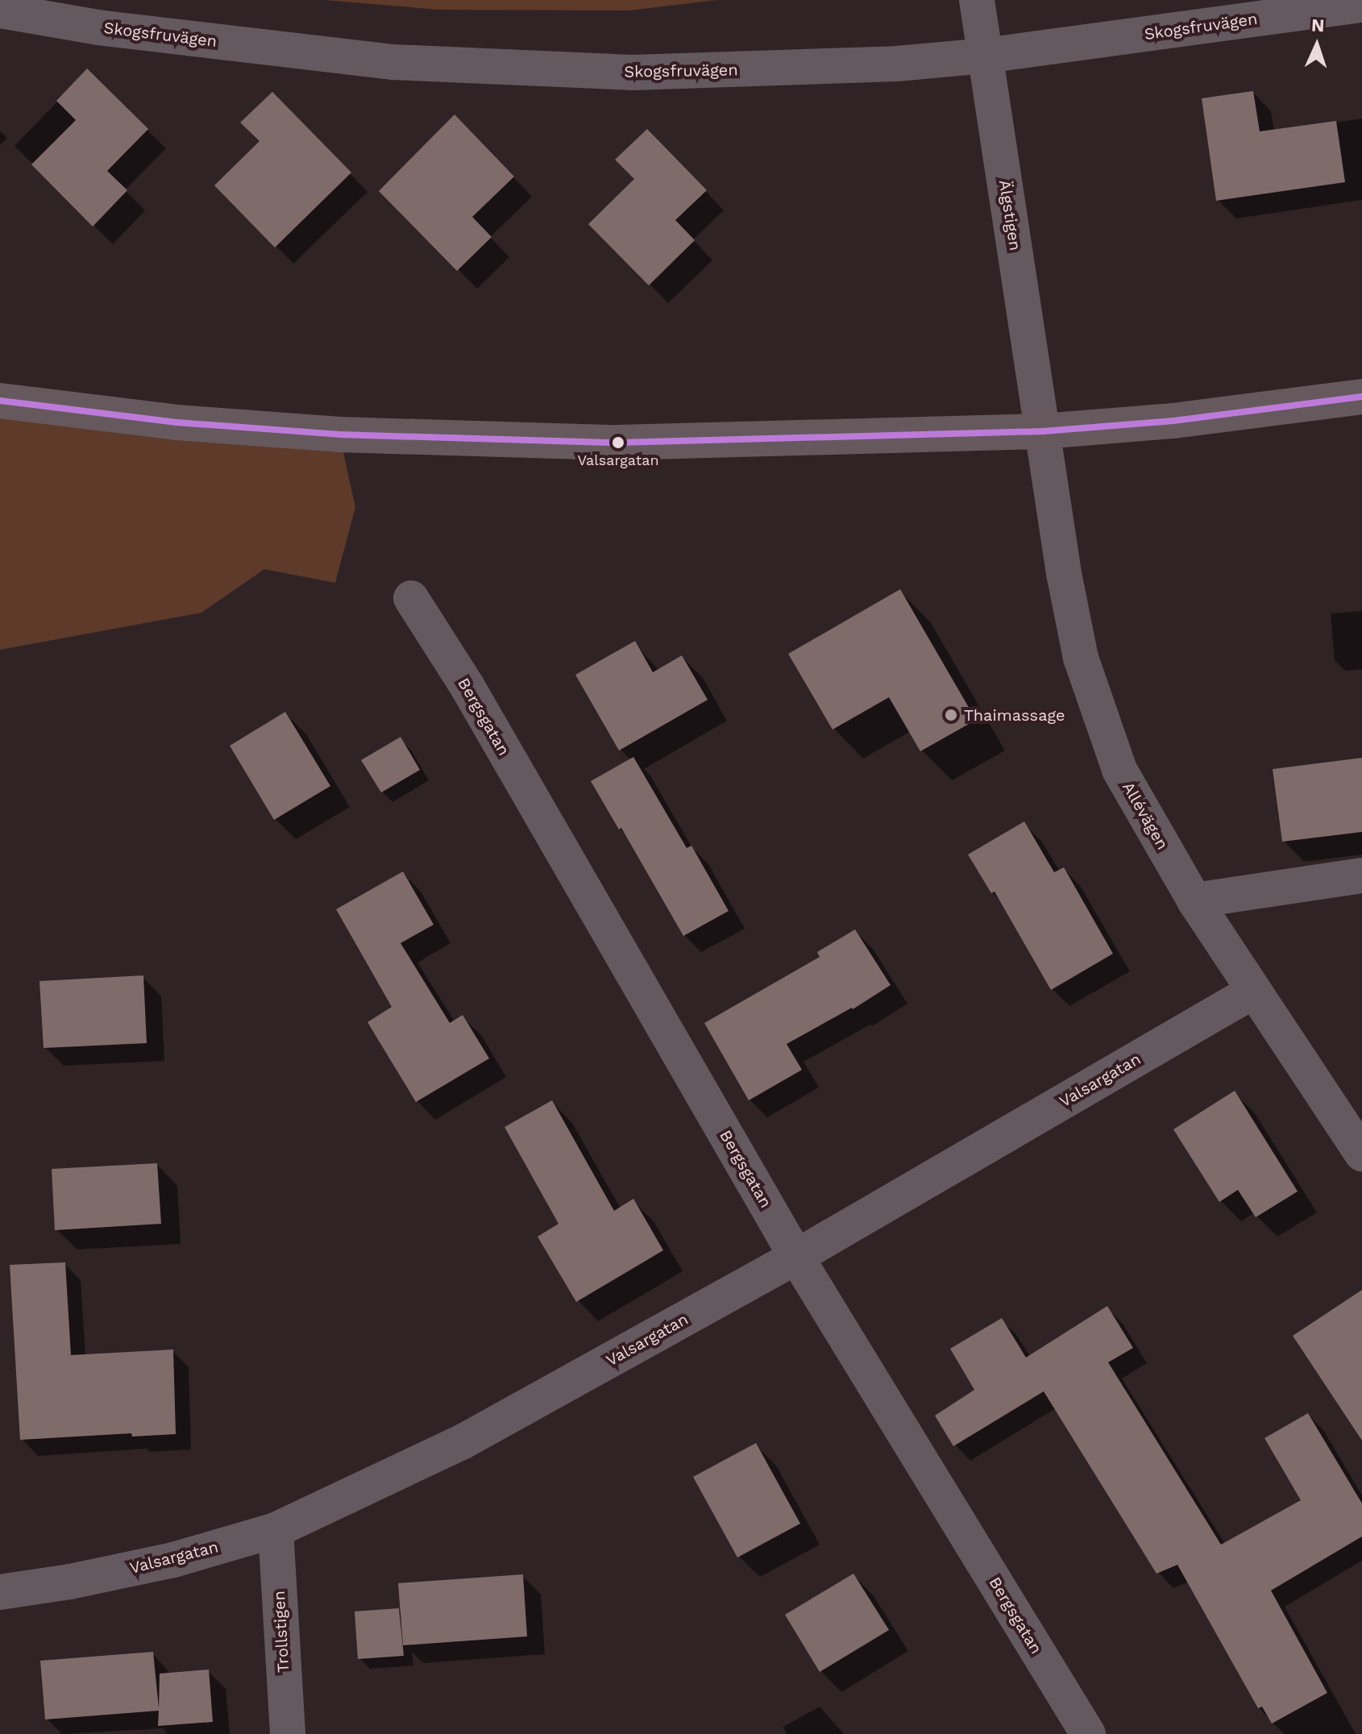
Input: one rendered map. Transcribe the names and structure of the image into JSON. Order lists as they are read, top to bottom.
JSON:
{
  "streets": {
    "street": [
      "Skogsfruvägen",
      "Älgstigen",
      "Bergsgatan",
      "Allévägen",
      "Valsargatan",
      "Trollstigen"
    ]
  },
  "crossings": [
    ["Skogsfruvägen", "Älgstigen"],
    ["Älgstigen", "Allévägen"],
    ["Bergsgatan", "Valsargatan"],
    ["Allévägen", "Valsargatan"],
    ["Valsargatan", "Trollstigen"]
  ],
  "places": ["Valsargatan", "Thaimassage"],
  "north": "top"
}
